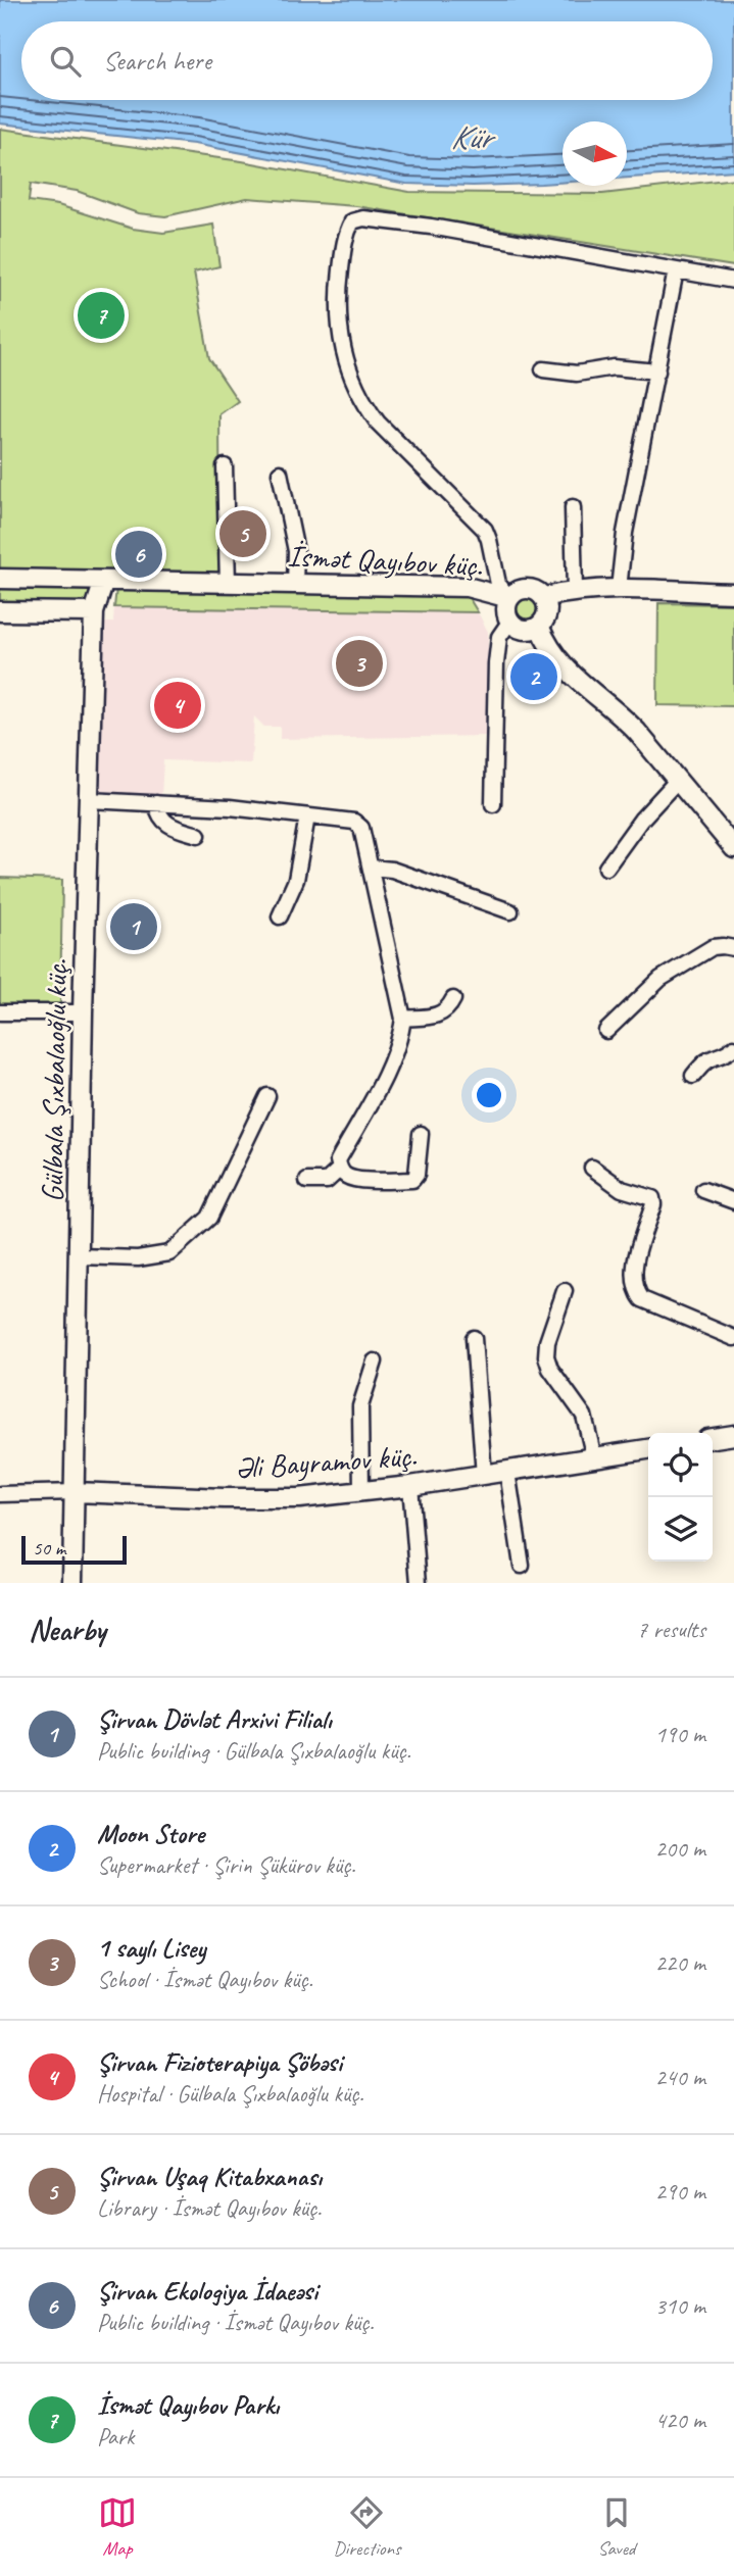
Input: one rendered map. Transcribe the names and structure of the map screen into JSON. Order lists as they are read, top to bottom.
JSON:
{
  "streets": {
    "street": ["İsmət Qayıbov küç.", "Gülbala Şıxbalaoğlu küç.", "Əli Bayramov küç."]
  },
  "crossings": [
    ["İsmət Qayıbov küç.", "Gülbala Şıxbalaoğlu küç."],
    ["Gülbala Şıxbalaoğlu küç.", "Əli Bayramov küç."]
  ],
  "water": ["Kür"],
  "scale_bar": "50 m",
  "north": "right",
  "page": {
    "search": "Search here",
    "pins": [
      "7",
      "5",
      "6",
      "3",
      "2",
      "4",
      "1"
    ],
    "scale": "50 m",
    "heading": ["Nearby", "7 results"],
    "list": [
      {
        "mark": "1",
        "name": "Şirvan Dövlət Arxivi Filialı",
        "note": "Public building · Gülbala Şıxbalaoğlu küç.",
        "value": "190 m"
      },
      {
        "mark": "2",
        "name": "Moon Store",
        "note": "Supermarket · Şirin Şükürov küç.",
        "value": "200 m"
      },
      {
        "mark": "3",
        "name": "1 saylı Lisey",
        "note": "School · İsmət Qayıbov küç.",
        "value": "220 m"
      },
      {
        "mark": "4",
        "name": "Şirvan Fizioterapiya Şöbəsi",
        "note": "Hospital · Gülbala Şıxbalaoğlu küç.",
        "value": "240 m"
      },
      {
        "mark": "5",
        "name": "Şirvan Uşaq Kitabxanası",
        "note": "Library · İsmət Qayıbov küç.",
        "value": "290 m"
      },
      {
        "mark": "6",
        "name": "Şirvan Ekologiya İdaeəsi",
        "note": "Public building · İsmət Qayıbov küç.",
        "value": "310 m"
      },
      {
        "mark": "7",
        "name": "İsmət Qayıbov Parkı",
        "note": "Park",
        "value": "420 m"
      }
    ],
    "nav": ["Map", "Directions", "Saved"]
  }
}
